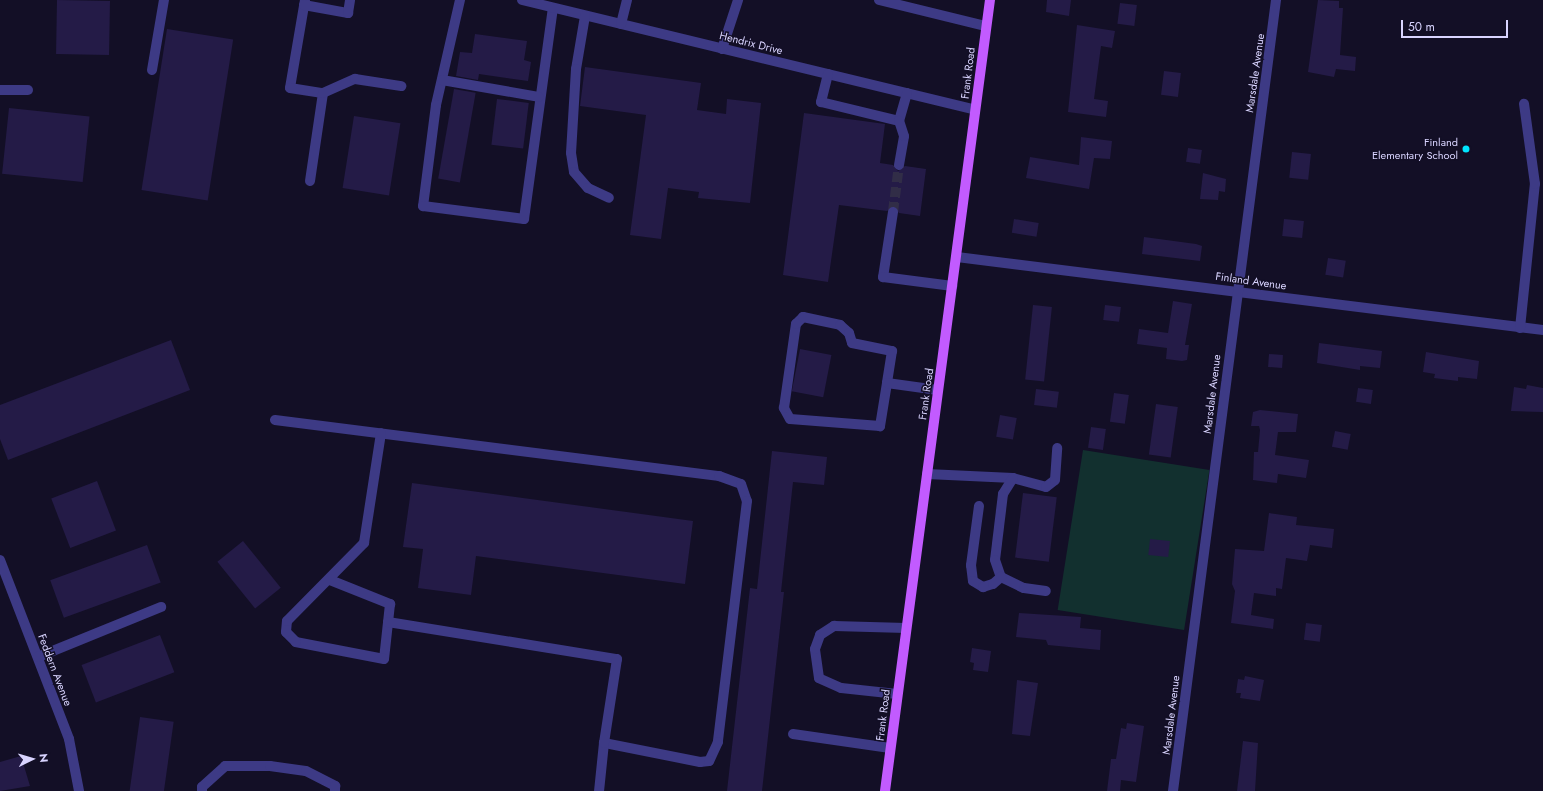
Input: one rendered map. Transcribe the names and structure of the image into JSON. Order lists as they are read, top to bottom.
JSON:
{
  "streets": {
    "main road": ["Frank Road"],
    "street": [
      "Hendrix Drive",
      "Marsdale Avenue",
      "Finland Avenue",
      "Feddern Avenue"
    ]
  },
  "crossings": [
    ["Hendrix Drive", "Frank Road"],
    ["Frank Road", "Finland Avenue"],
    ["Marsdale Avenue", "Finland Avenue"]
  ],
  "places": ["Finland Elementary School"],
  "scale_bar": "50 m",
  "north": "right"
}
